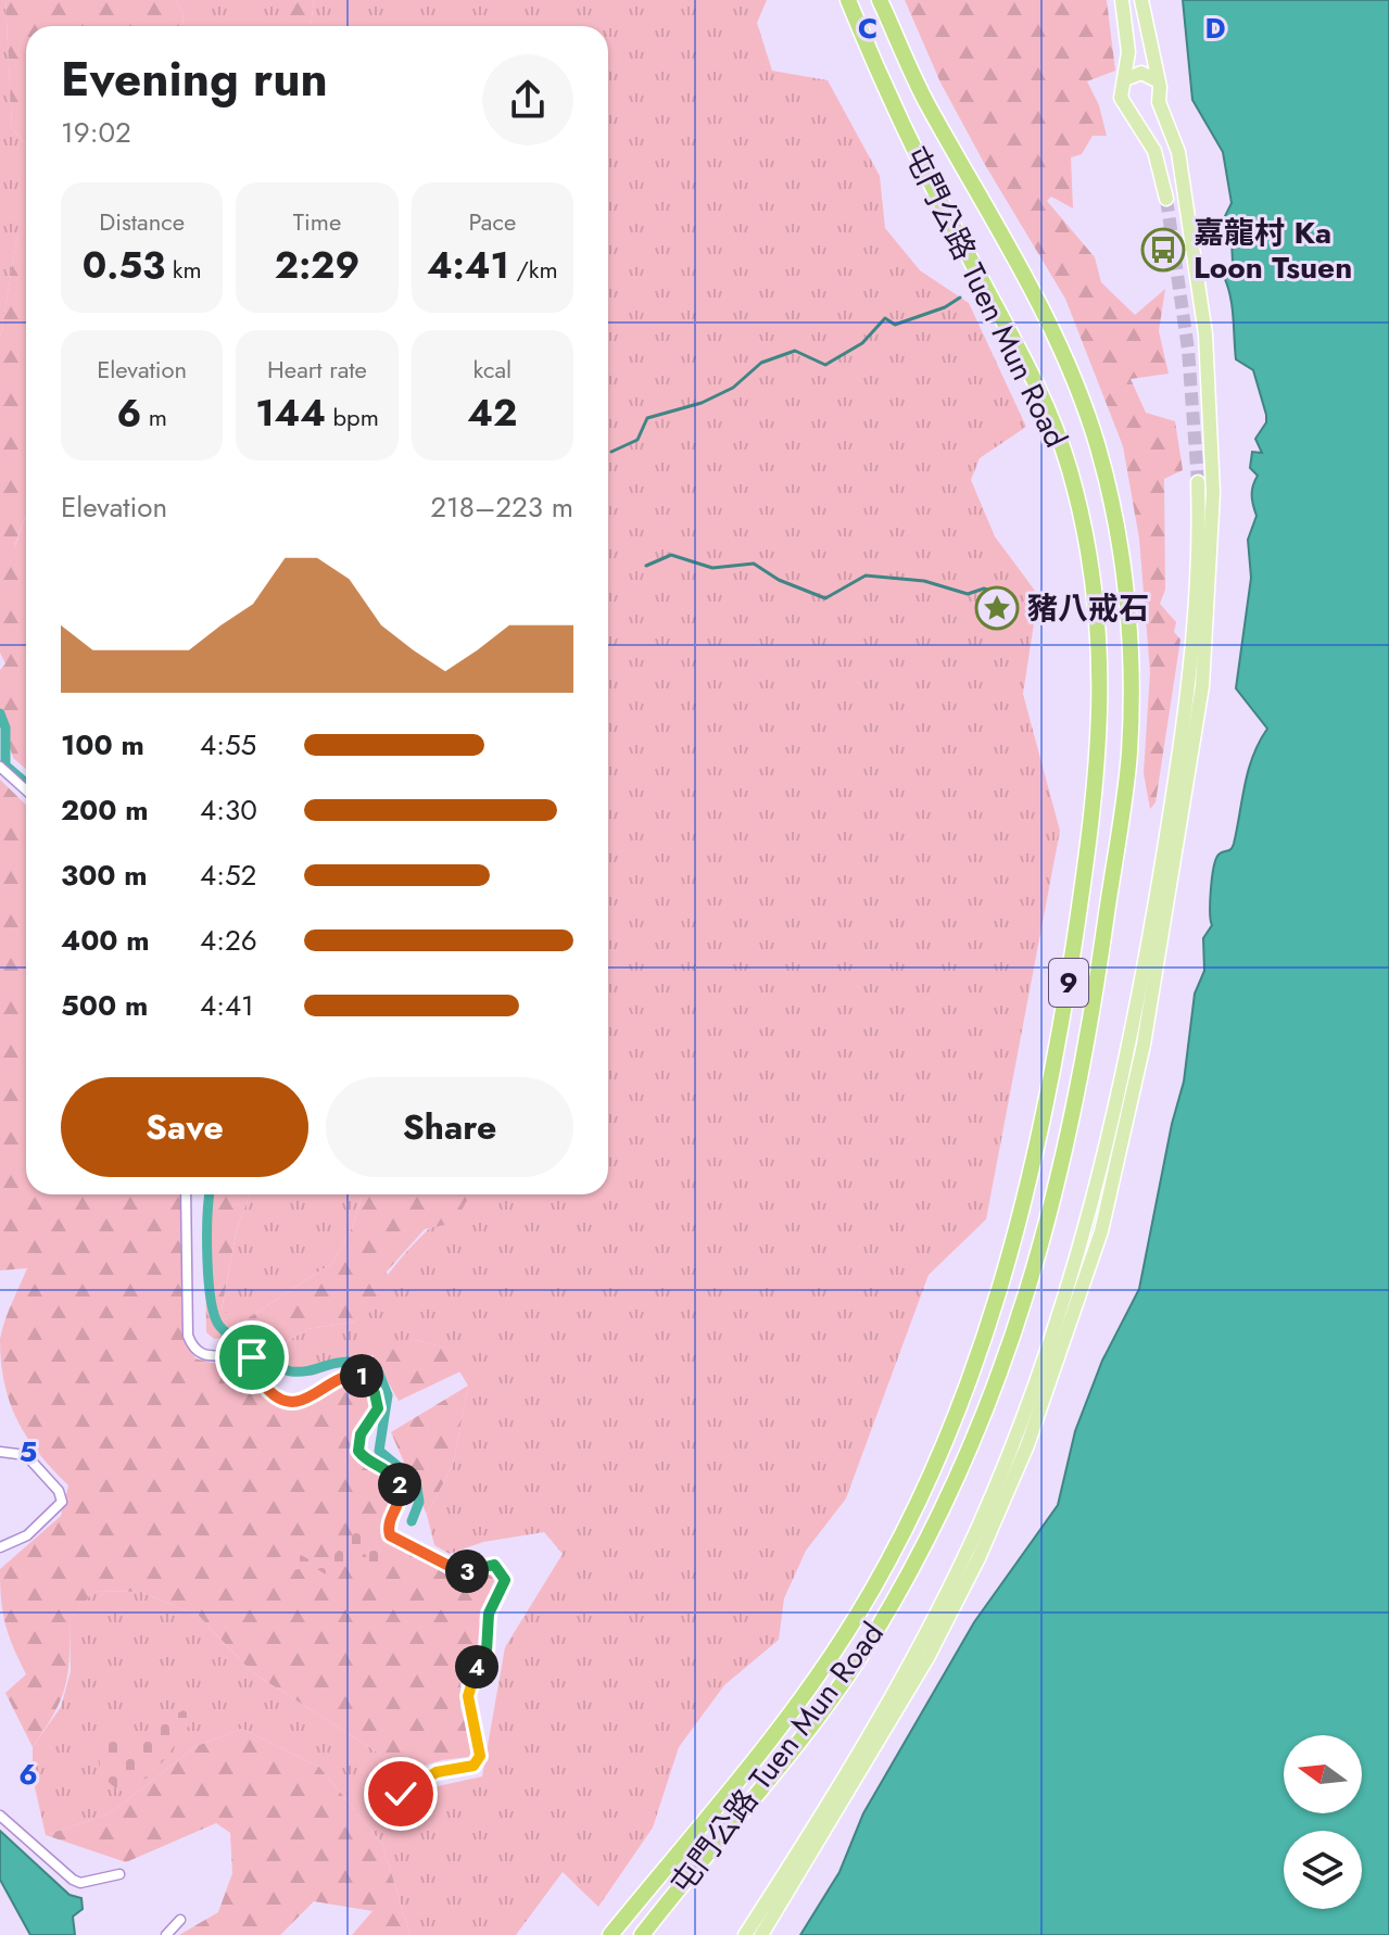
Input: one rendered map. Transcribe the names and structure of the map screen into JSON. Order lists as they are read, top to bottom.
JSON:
{
  "streets": {
    "highway": ["屯門公路 Tuen Mun Road", "9"]
  },
  "places": {
    "bus stop": ["嘉龍村 Ka Loon Tsuen"],
    "place": ["豬八戒石"]
  },
  "north": "left",
  "page": {
    "heading": ["Evening run", "19:02"],
    "stats": [
      ["Distance", "0.53 km"],
      ["Time", "2:29"],
      ["Pace", "4:41 /km"],
      ["Elevation", "6 m"],
      ["Heart rate", "144 bpm"],
      ["kcal", "42"]
    ],
    "chart": ["Elevation", "218–223 m"],
    "list": [
      {
        "name": "100 m",
        "note": "4:55"
      },
      {
        "name": "200 m",
        "note": "4:30"
      },
      {
        "name": "300 m",
        "note": "4:52"
      },
      {
        "name": "400 m",
        "note": "4:26"
      },
      {
        "name": "500 m",
        "note": "4:41"
      }
    ],
    "buttons": ["Save", "Share"],
    "pins": [
      "1",
      "2",
      "3",
      "4"
    ]
  },
  "grid": {
    "columns": ["C", "D"],
    "rows": ["5", "6"]
  }
}
